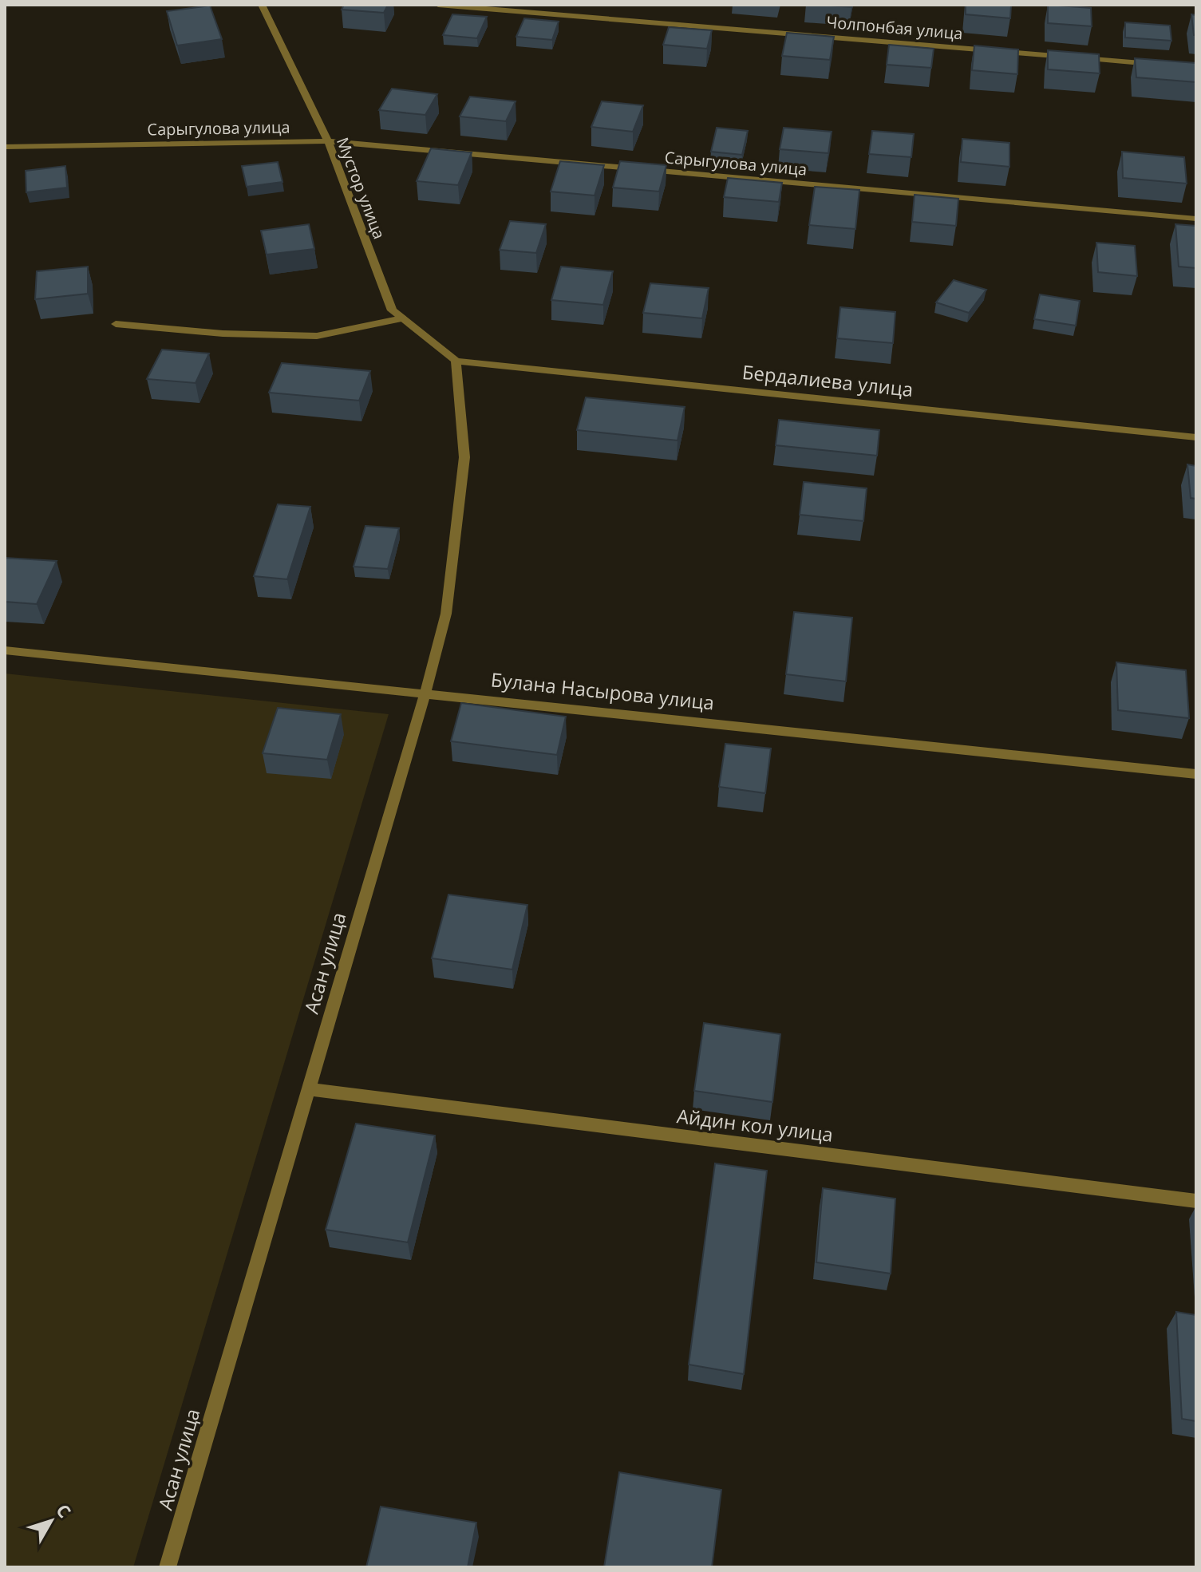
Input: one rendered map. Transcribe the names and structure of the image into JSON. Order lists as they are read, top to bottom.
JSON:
{
  "streets": {
    "street": [
      "Чолпонбая улица",
      "Сарыгулова улица",
      "Мустор улица",
      "Бердалиева улица",
      "Булана Насырова улица",
      "Асан улица",
      "Айдин кол улица"
    ]
  },
  "crossings": [
    ["Сарыгулова улица", "Мустор улица"],
    ["Мустор улица", "Бердалиева улица"],
    ["Мустор улица", "Асан улица"],
    ["Бердалиева улица", "Асан улица"],
    ["Булана Насырова улица", "Асан улица"],
    ["Асан улица", "Айдин кол улица"]
  ],
  "north": "top right"
}
